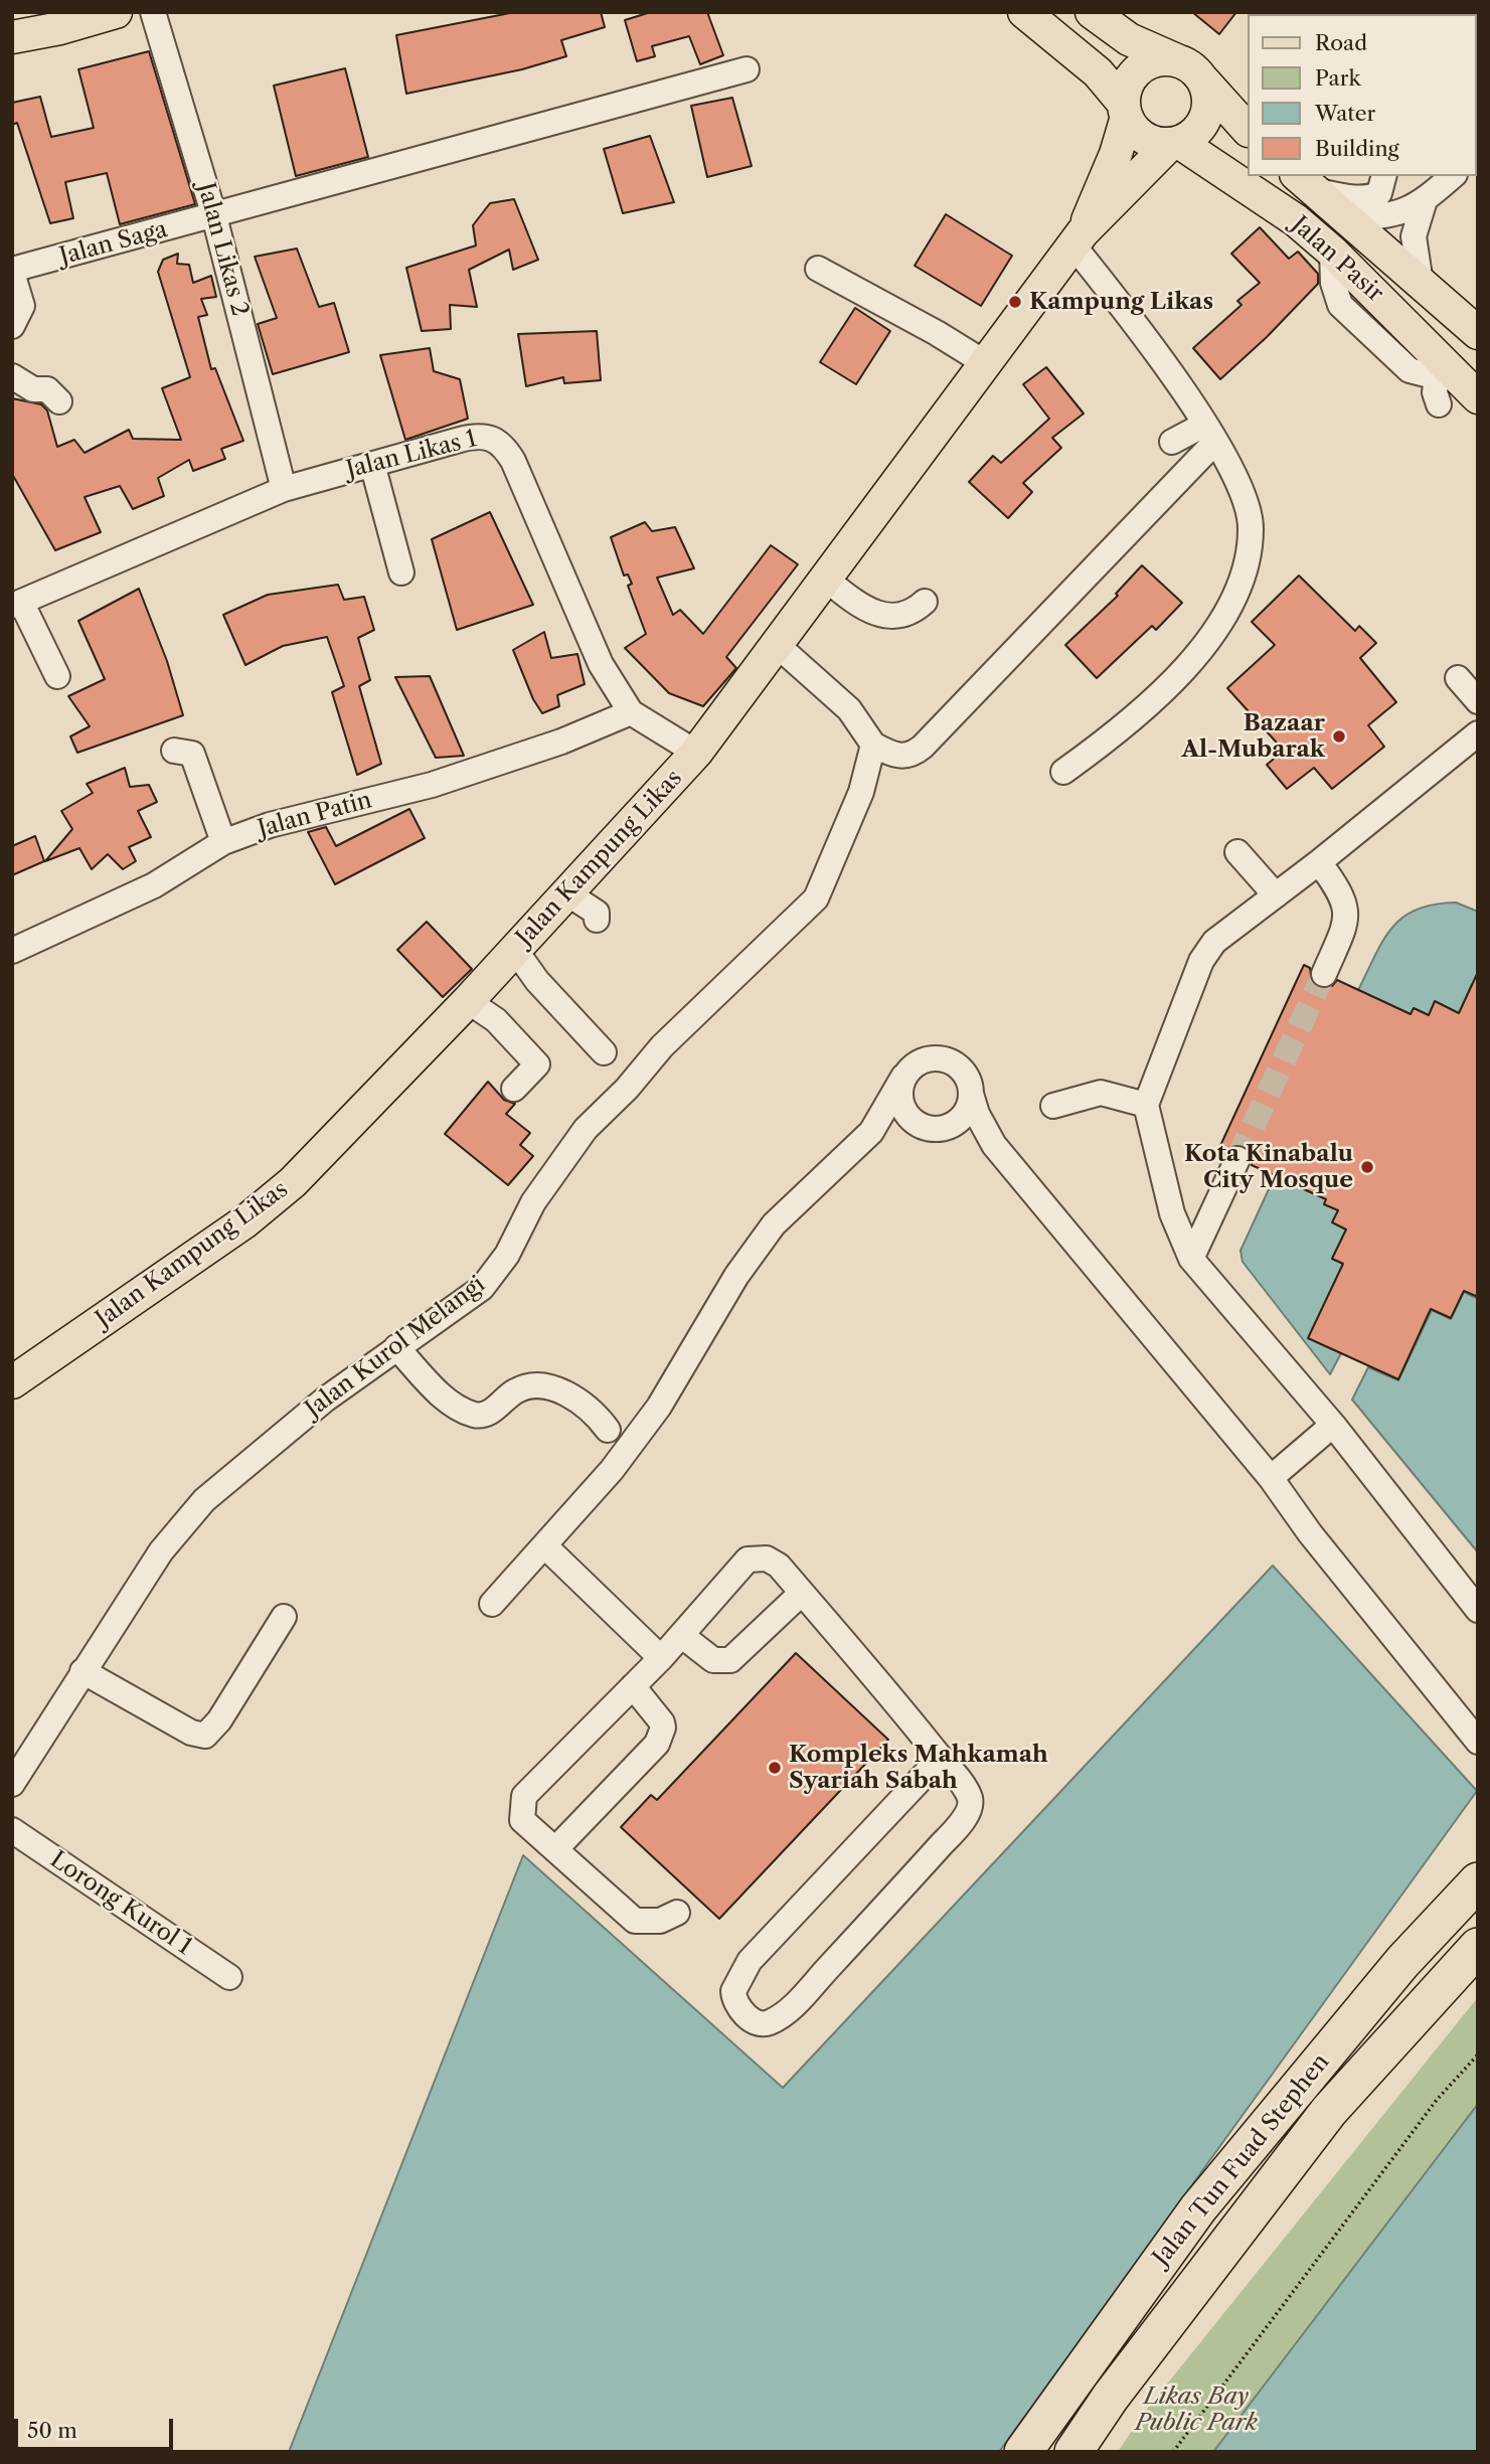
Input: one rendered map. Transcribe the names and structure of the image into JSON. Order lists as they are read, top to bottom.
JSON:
{
  "streets": {
    "highway": ["Jalan Tun Fuad Stephen"],
    "main road": ["Jalan Pasir", "Jalan Kampung Likas"],
    "street": [
      "Jalan Saga",
      "Jalan Likas 2",
      "Jalan Likas 1",
      "Jalan Patin",
      "Jalan Kurol Melangi",
      "Lorong Kurol 1"
    ]
  },
  "crossings": [
    ["Jalan Saga", "Jalan Likas 2"],
    ["Jalan Likas 2", "Jalan Likas 1"],
    ["Jalan Pasir", "Jalan Kampung Likas"],
    ["Jalan Likas 1", "Jalan Patin"],
    ["Jalan Likas 1", "Jalan Kampung Likas"]
  ],
  "parks": ["Likas Bay Public Park"],
  "places": [
    "Kampung Likas",
    "Bazaar Al-Mubarak",
    "Kota Kinabalu City Mosque",
    "Kompleks Mahkamah Syariah Sabah"
  ],
  "legend": [
    "Road",
    "Park",
    "Water",
    "Building"
  ],
  "scale_bar": "50 m"
}
